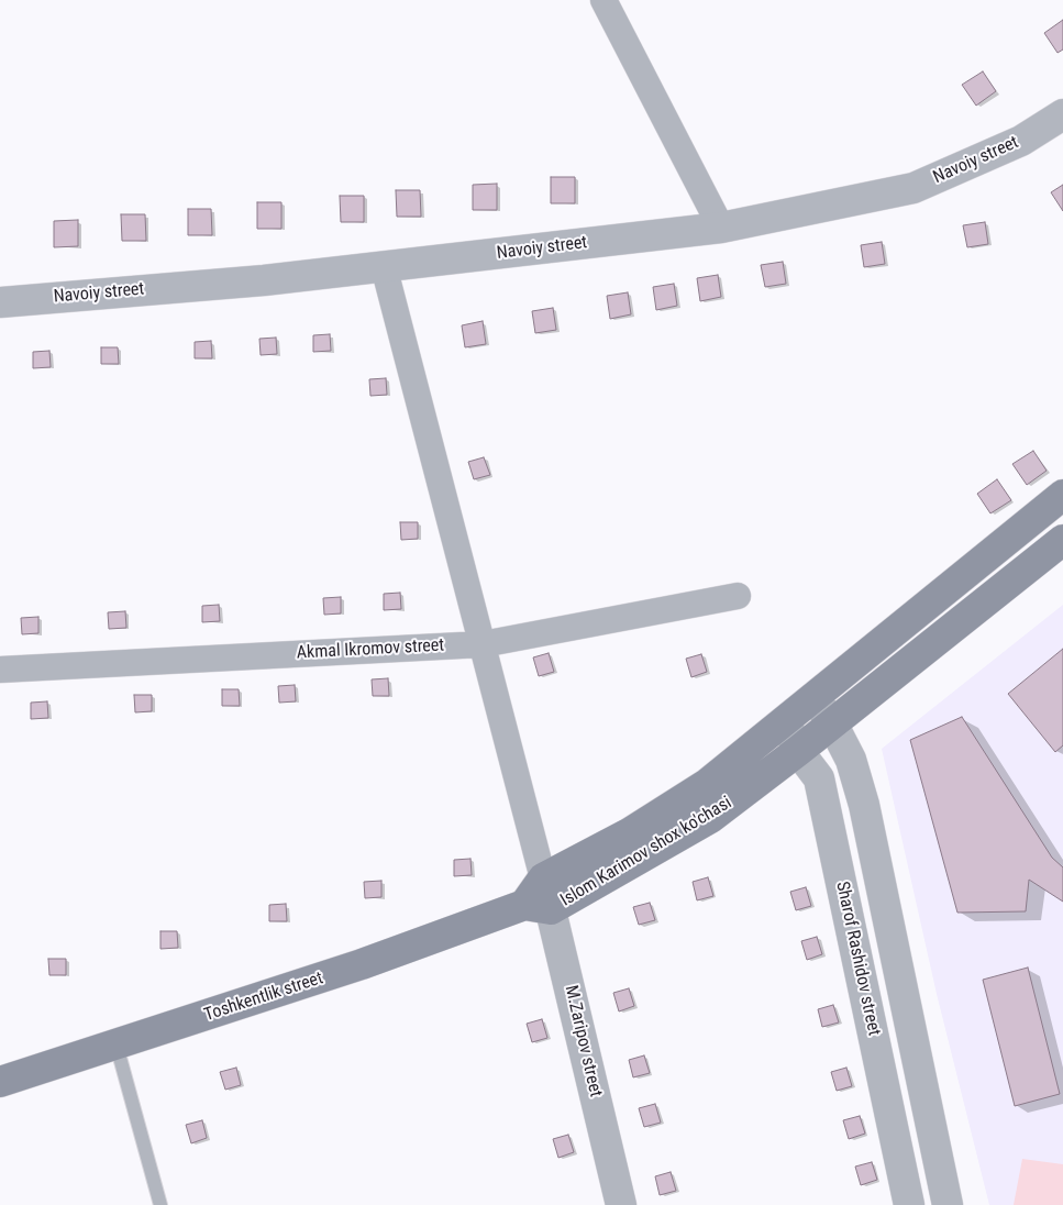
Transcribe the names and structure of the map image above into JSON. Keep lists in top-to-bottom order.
{
  "streets": {
    "main road": ["Islom Karimov shox ko'chasi", "Toshkentlik street"],
    "street": [
      "Navoiy street",
      "Akmal Ikromov street",
      "Sharof Rashidov street",
      "M.Zaripov street"
    ]
  },
  "crossings": [
    ["Islom Karimov shox ko'chasi", "Sharof Rashidov street"],
    ["Islom Karimov shox ko'chasi", "Toshkentlik street"],
    ["Islom Karimov shox ko'chasi", "M.Zaripov street"],
    ["Toshkentlik street", "M.Zaripov street"]
  ]
}
